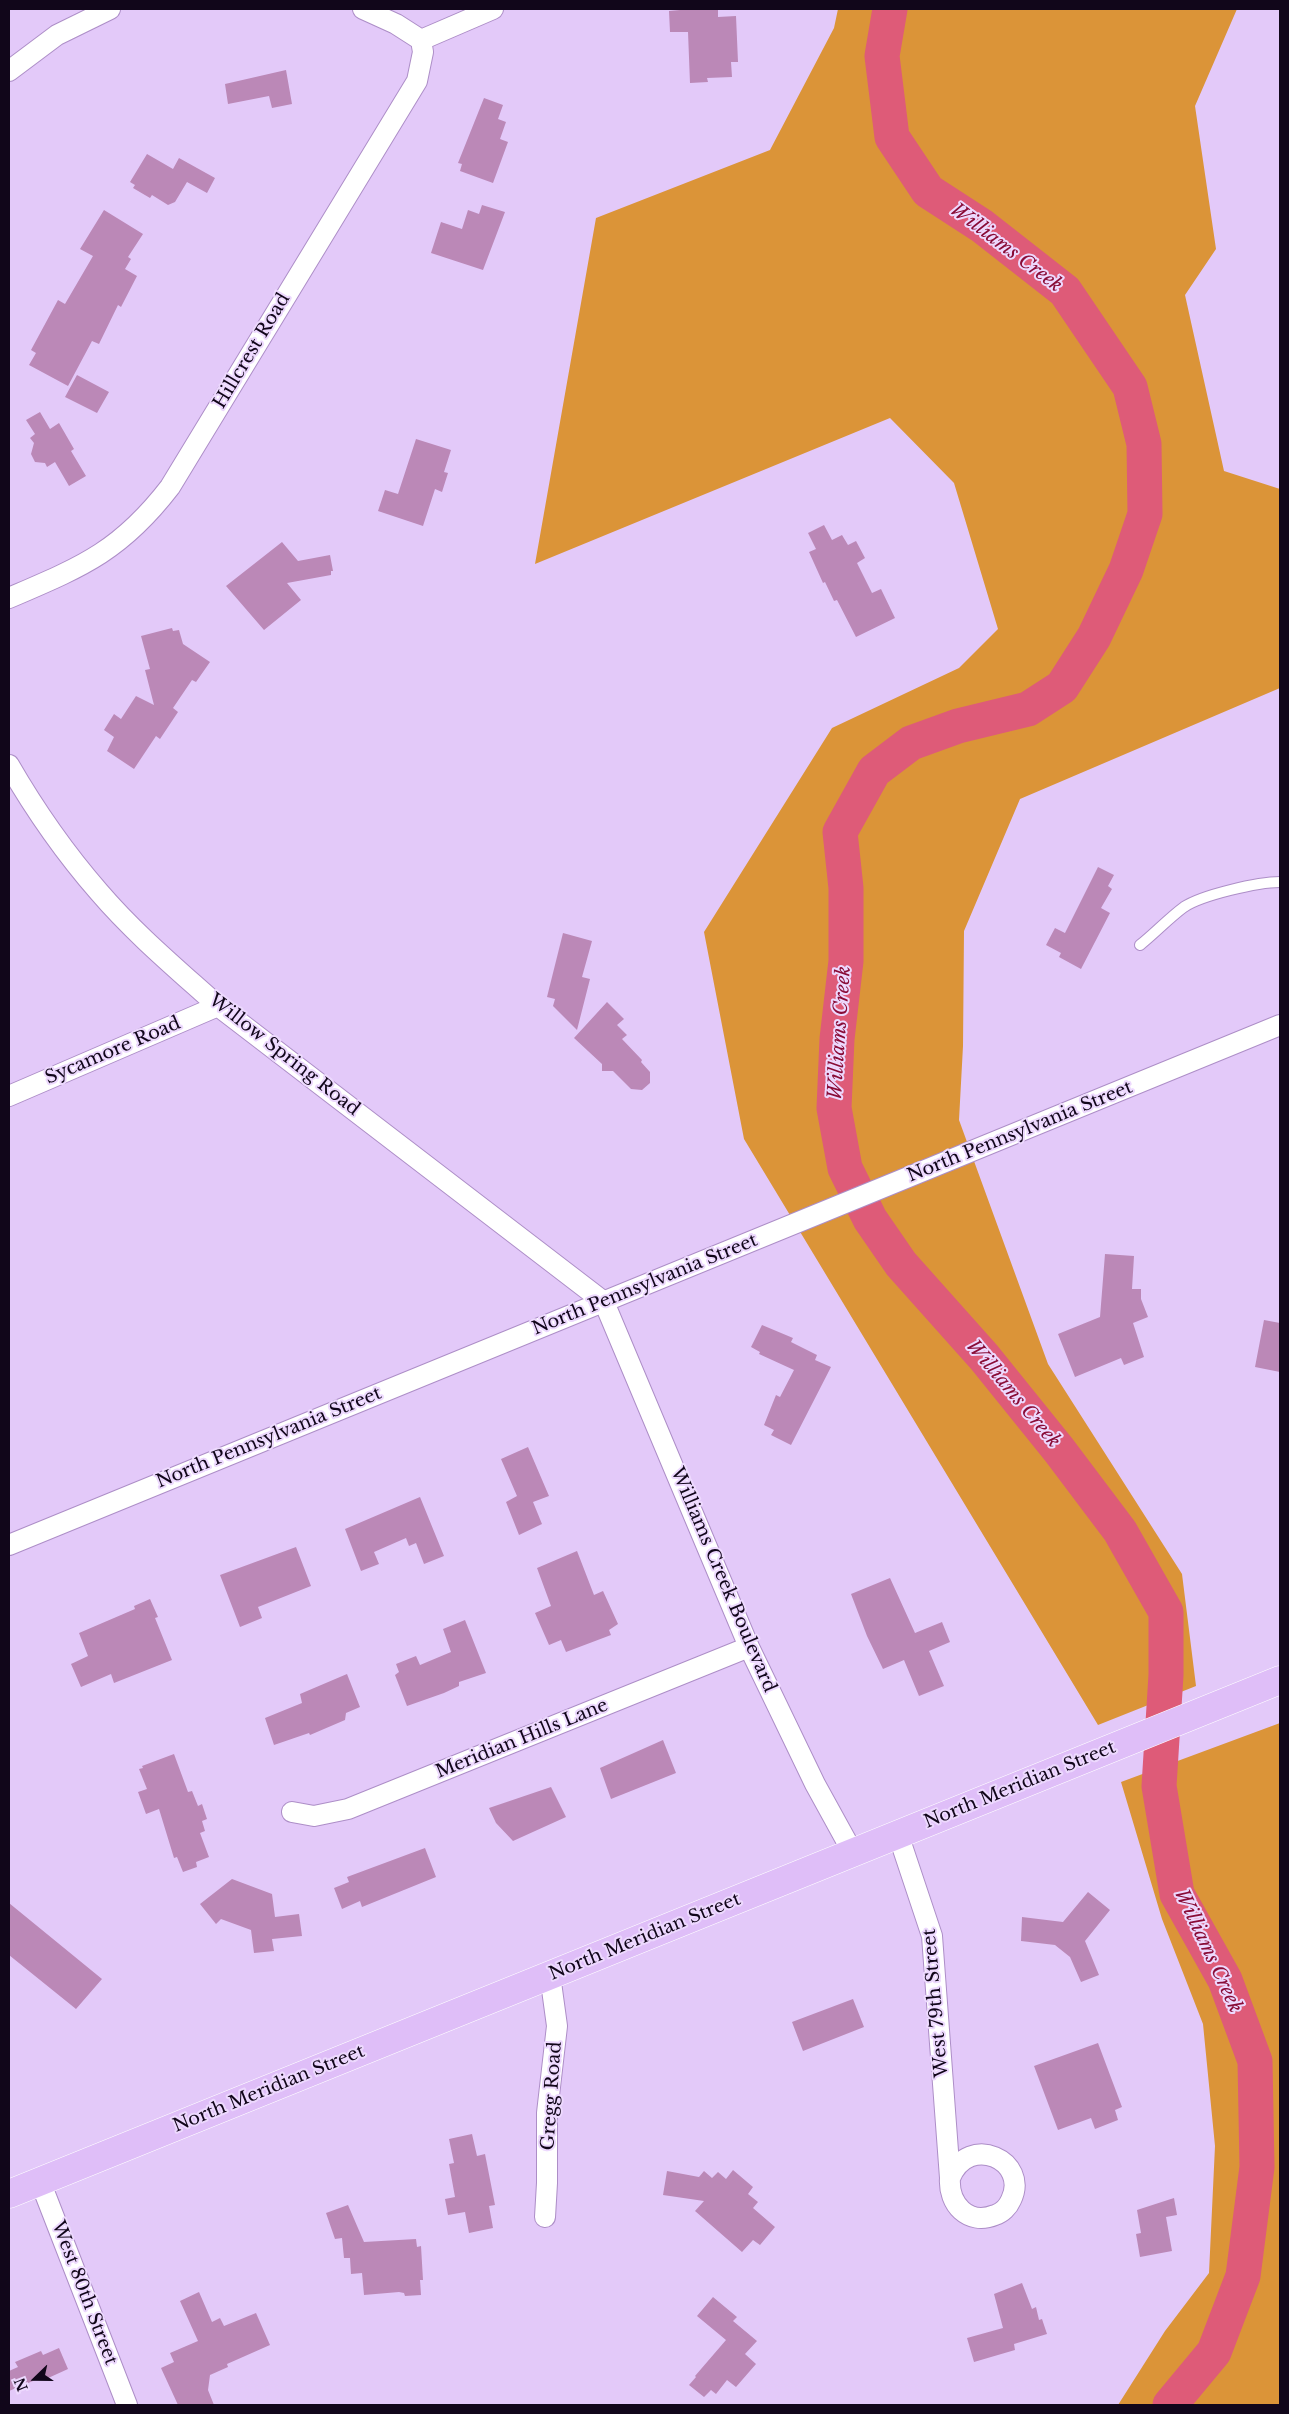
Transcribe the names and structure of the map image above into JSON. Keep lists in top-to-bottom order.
{
  "streets": {
    "main road": ["North Meridian Street"],
    "street": [
      "Hillcrest Road",
      "Sycamore Road",
      "Willow Spring Road",
      "North Pennsylvania Street",
      "Williams Creek Boulevard",
      "Meridian Hills Lane",
      "West 79th Street",
      "Gregg Road",
      "West 80th Street"
    ]
  },
  "crossings": [
    ["Sycamore Road", "Willow Spring Road"],
    ["Willow Spring Road", "North Pennsylvania Street"],
    ["Willow Spring Road", "Williams Creek Boulevard"],
    ["North Pennsylvania Street", "Williams Creek Boulevard"],
    ["Williams Creek Boulevard", "Meridian Hills Lane"],
    ["Williams Creek Boulevard", "North Meridian Street"],
    ["North Meridian Street", "West 79th Street"],
    ["North Meridian Street", "Gregg Road"],
    ["North Meridian Street", "West 80th Street"]
  ],
  "water": ["Williams Creek"],
  "north": "left"
}
